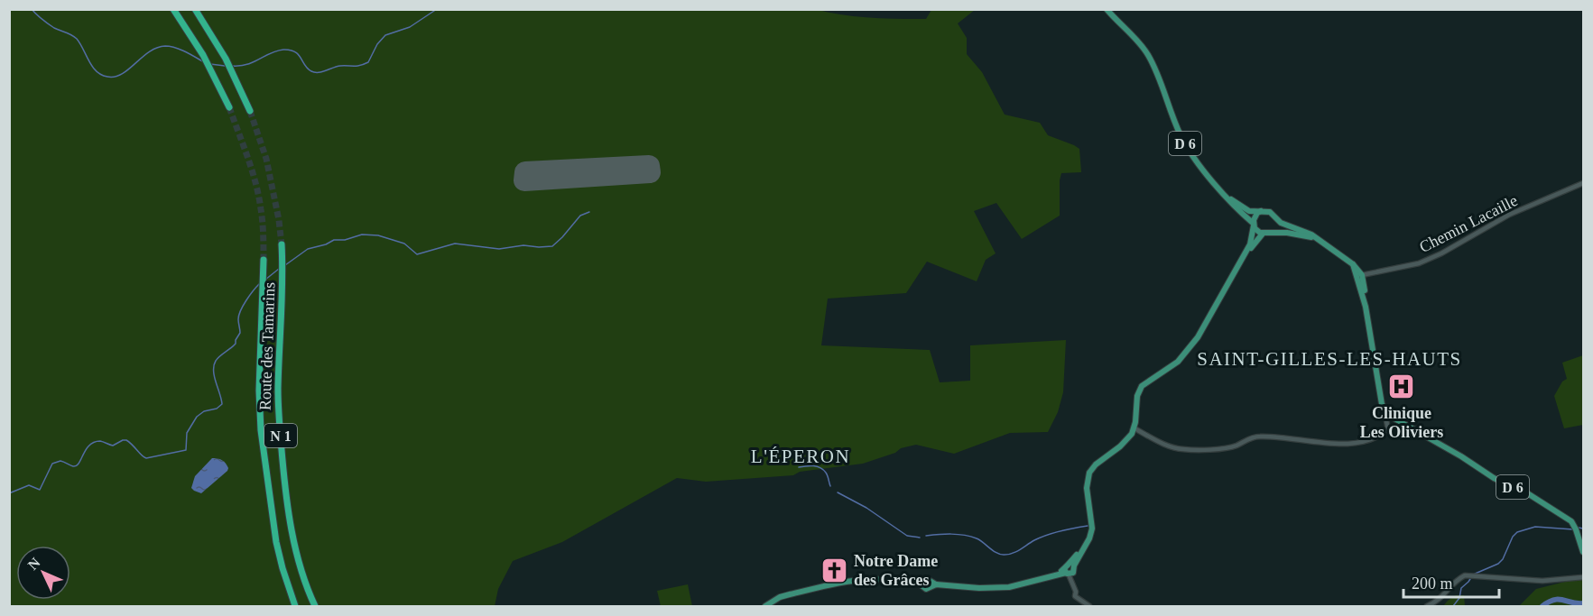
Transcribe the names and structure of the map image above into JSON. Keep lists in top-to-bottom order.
{
  "streets": {
    "highway": ["Route des Tamarins", "N 1"],
    "main road": ["D 6"],
    "street": ["Chemin Lacaille"]
  },
  "districts": ["SAINT-GILLES-LES-HAUTS", "L'ÉPERON"],
  "places": {
    "hospital": ["Clinique Les Oliviers"],
    "church": ["Notre Dame des Grâces"]
  },
  "scale_bar": "200 m",
  "north": "top left"
}
